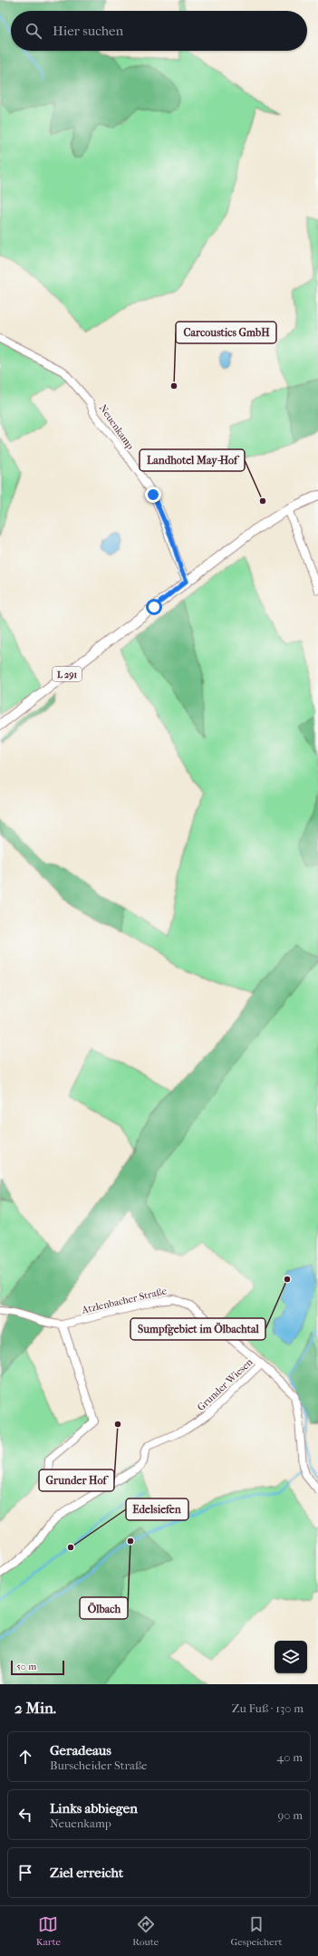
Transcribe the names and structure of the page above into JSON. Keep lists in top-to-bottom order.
{
  "streets": {
    "main road": ["L 291"],
    "street": ["Neuenkamp", "Atzlenbacher Straße", "Grunder Wiesen"]
  },
  "crossings": [
    ["Neuenkamp", "L 291"],
    ["Atzlenbacher Straße", "Grunder Wiesen"]
  ],
  "places": [
    "Carcoustics GmbH",
    "Landhotel May-Hof",
    "Sumpfgebiet im Ölbachtal",
    "Grunder Hof",
    "Ölbach",
    "Edelsiefen"
  ],
  "scale_bar": "50 m",
  "page": {
    "search": "Hier suchen",
    "scale": "50 m",
    "heading": ["2 Min.", "Zu Fuß · 130 m"],
    "list": [
      ["Geradeaus", "Burscheider Straße", "40 m"],
      ["Links abbiegen", "Neuenkamp", "90 m"],
      "Ziel erreicht"
    ],
    "nav": ["Karte", "Route", "Gespeichert"]
  }
}
